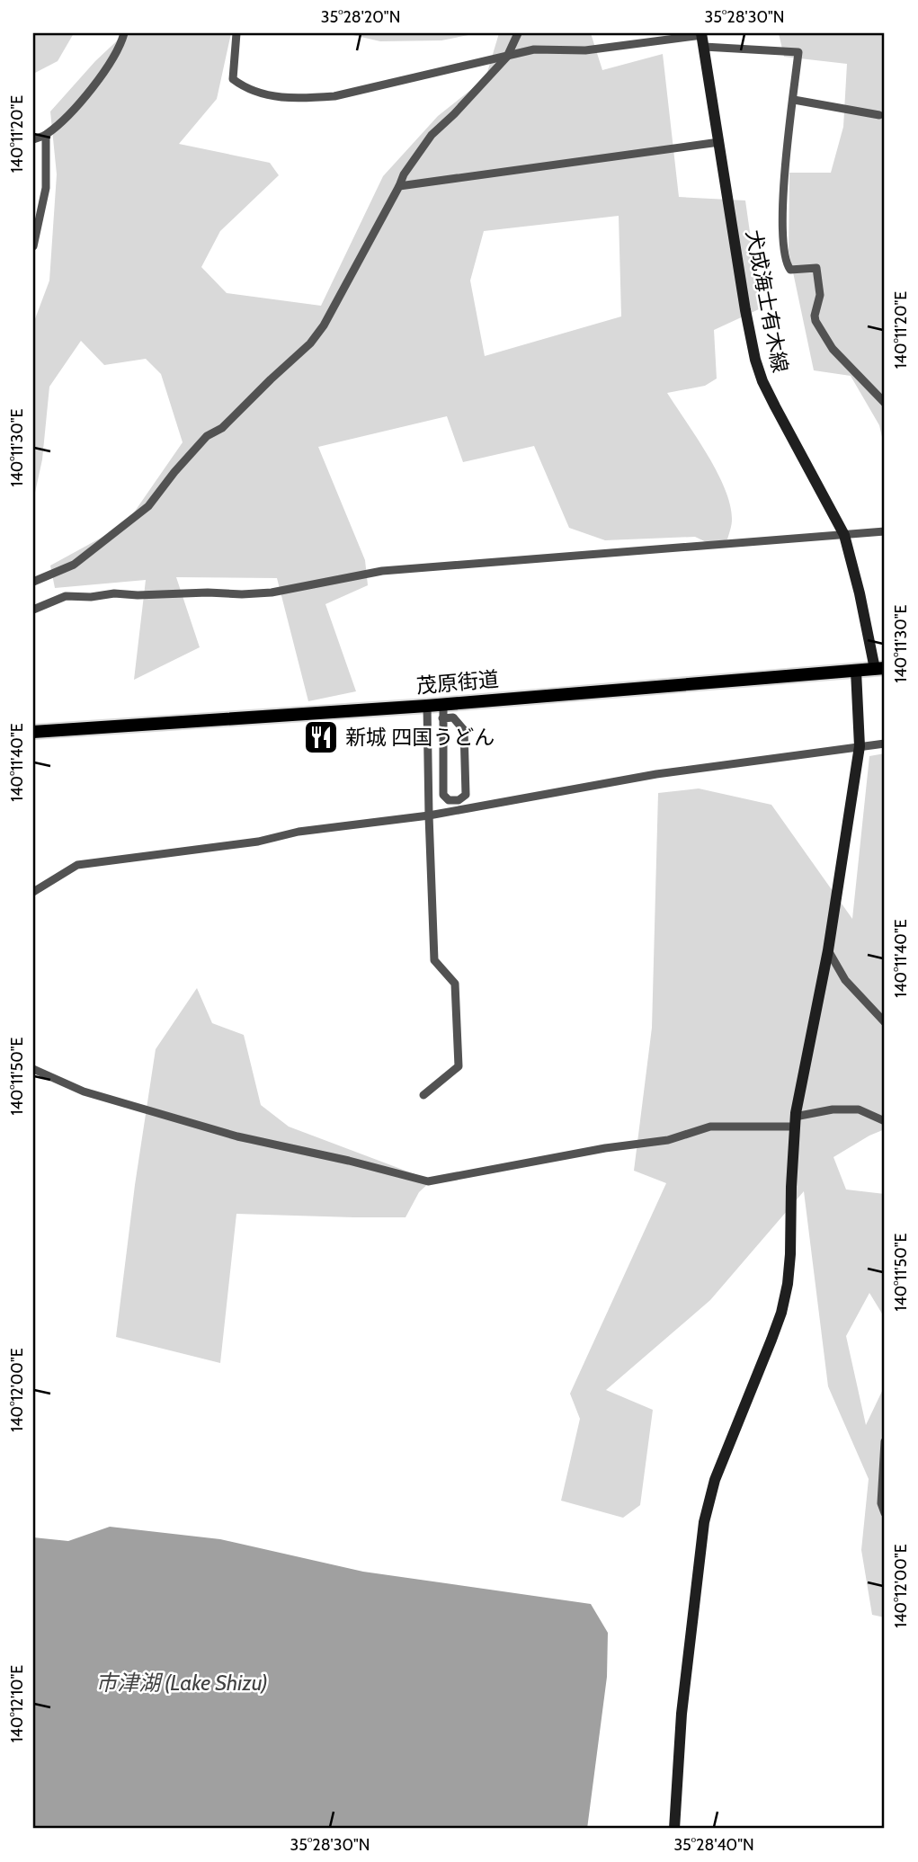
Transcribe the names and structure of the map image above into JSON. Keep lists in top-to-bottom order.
{
  "streets": {
    "main road": ["茂原街道"],
    "street": ["犬成海士有木線"]
  },
  "crossings": [
    ["犬成海士有木線", "茂原街道"]
  ],
  "water": ["市津湖 (Lake Shizu)"],
  "places": {
    "restaurant": ["新城 四国うどん"]
  },
  "coordinates": [
    "35°28'20\"N",
    "35°28'30\"N",
    "140°11'20\"E",
    "140°11'30\"E",
    "140°11'40\"E",
    "140°11'50\"E",
    "140°12'00\"E",
    "140°12'10\"E",
    "35°28'40\"N"
  ]
}
